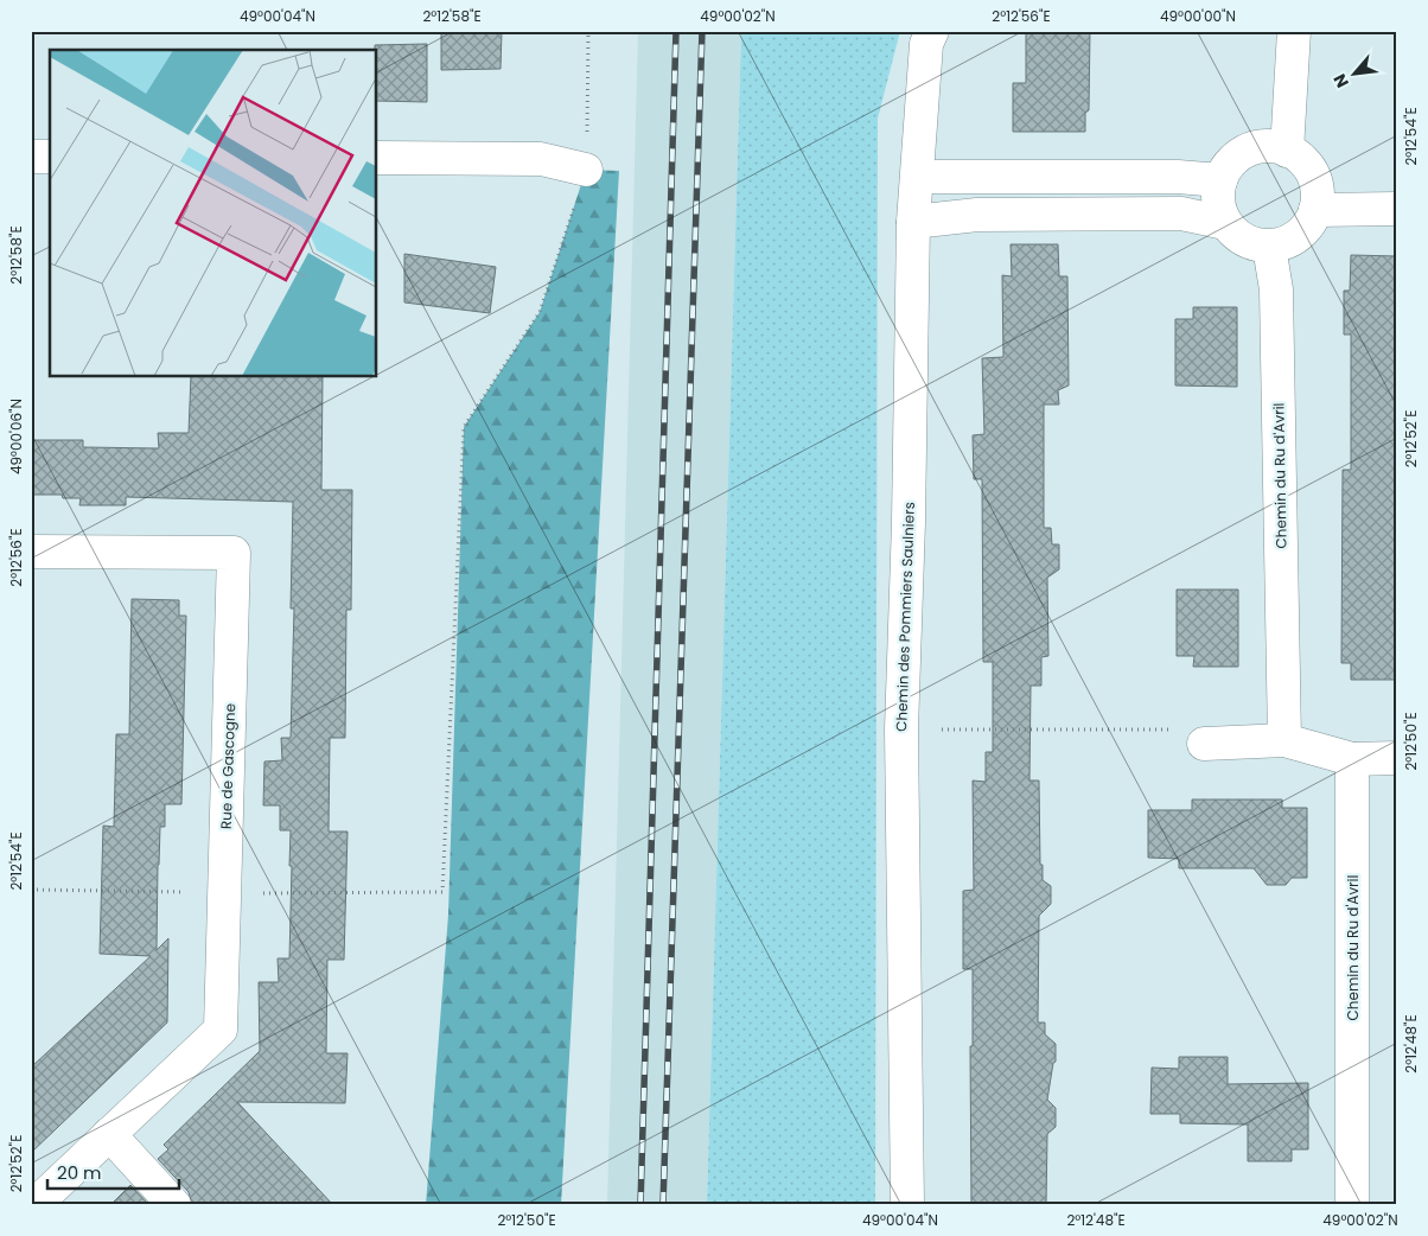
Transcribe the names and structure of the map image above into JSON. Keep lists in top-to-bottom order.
{
  "streets": {
    "street": ["Chemin du Ru d'Avril", "Chemin des Pommiers Saulniers", "Rue de Gascogne"]
  },
  "scale_bar": "20 m",
  "north": "bottom left",
  "coordinates": [
    "49°00'04\"N",
    "2°12'58\"E",
    "49°00'02\"N",
    "2°12'56\"E",
    "49°00'00\"N",
    "2°12'54\"E",
    "49°00'06\"N",
    "2°12'52\"E",
    "2°12'50\"E",
    "2°12'48\"E"
  ]
}
